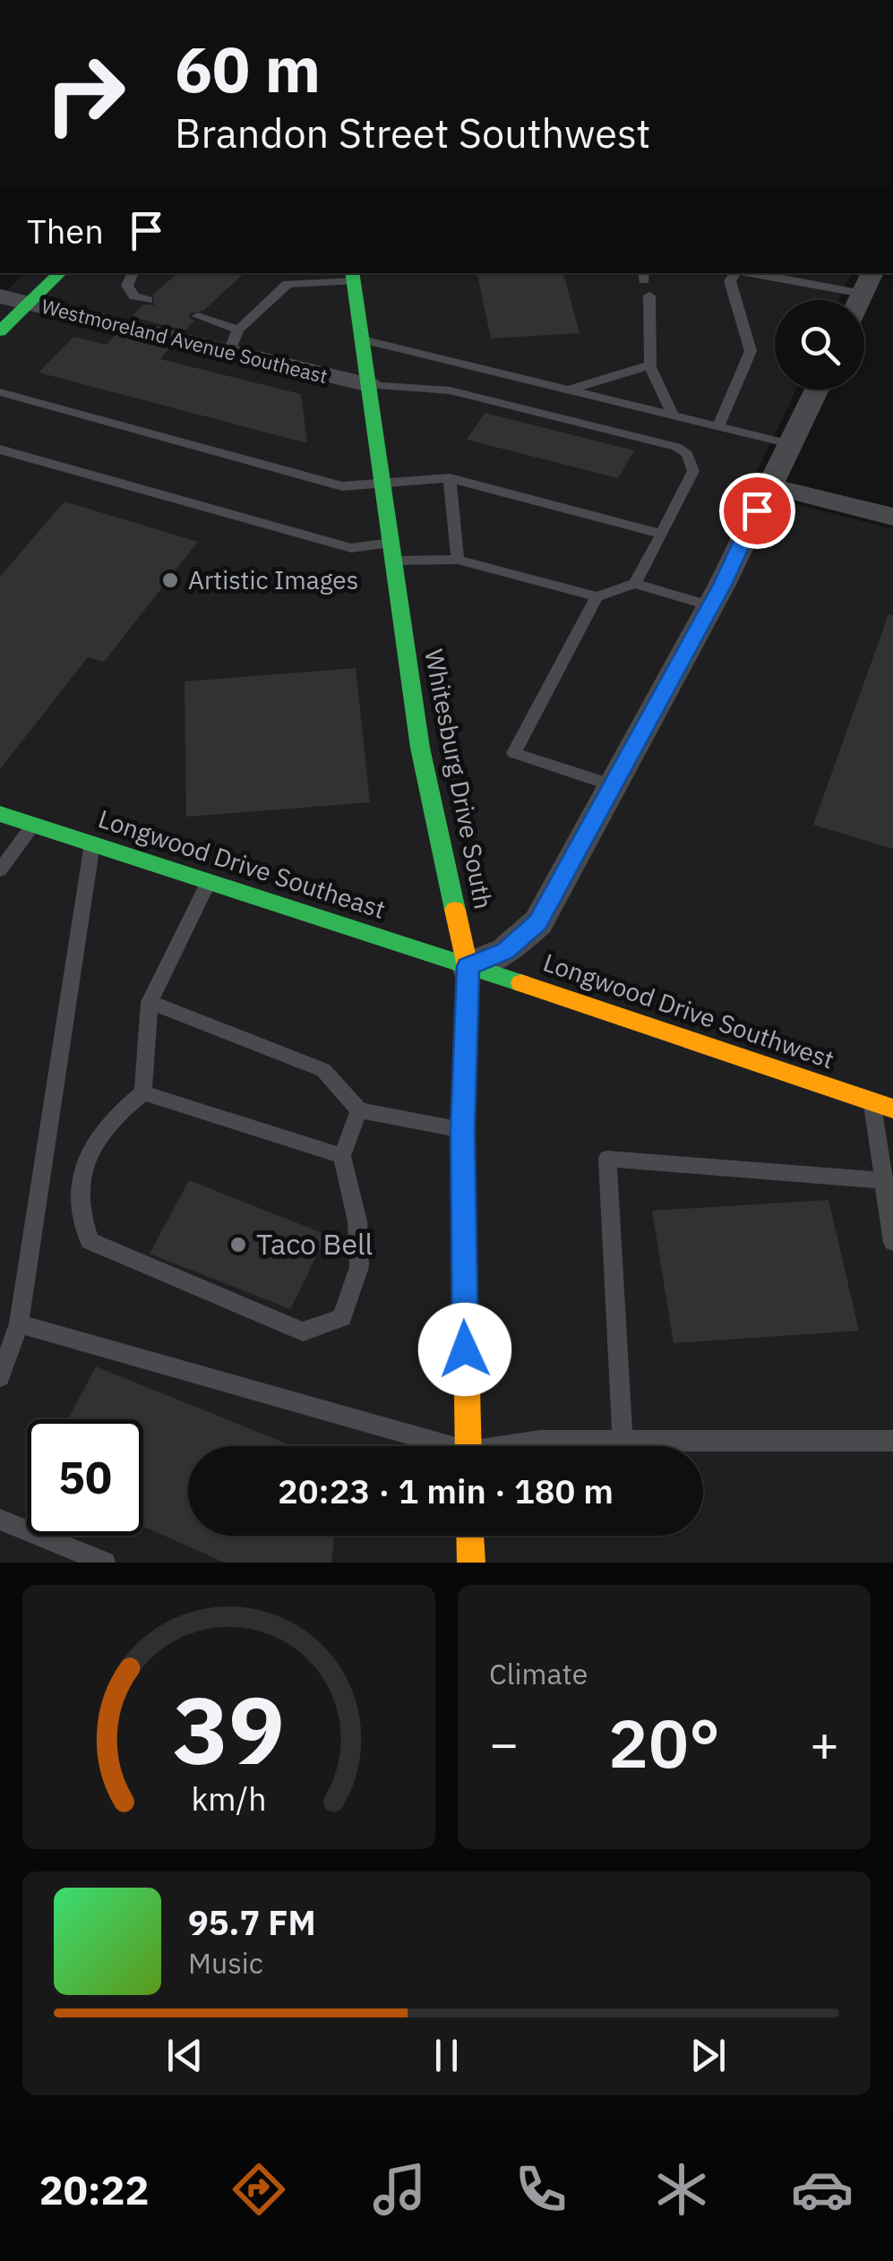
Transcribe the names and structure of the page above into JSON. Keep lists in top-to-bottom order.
{
  "streets": {
    "main road": ["Whitesburg Drive South", "Longwood Drive Southeast", "Longwood Drive Southwest"],
    "street": ["Westmoreland Avenue Southeast"]
  },
  "crossings": [
    ["Westmoreland Avenue Southeast", "Whitesburg Drive South"],
    ["Whitesburg Drive South", "Longwood Drive Southeast"],
    ["Whitesburg Drive South", "Longwood Drive Southwest"],
    ["Longwood Drive Southeast", "Longwood Drive Southwest"]
  ],
  "places": ["Artistic Images", "Taco Bell"],
  "page": {
    "turn": ["60 m", "Brandon Street Southwest"],
    "then": "Then",
    "limit": "50",
    "trip": "20:23 · 1 min · 180 m",
    "tile": "Climate",
    "heat": ["−", "20°", "+"],
    "song": ["95.7 FM", "Music"],
    "tabs": "20:22",
    "gauge": ["39", "km/h"]
  }
}
